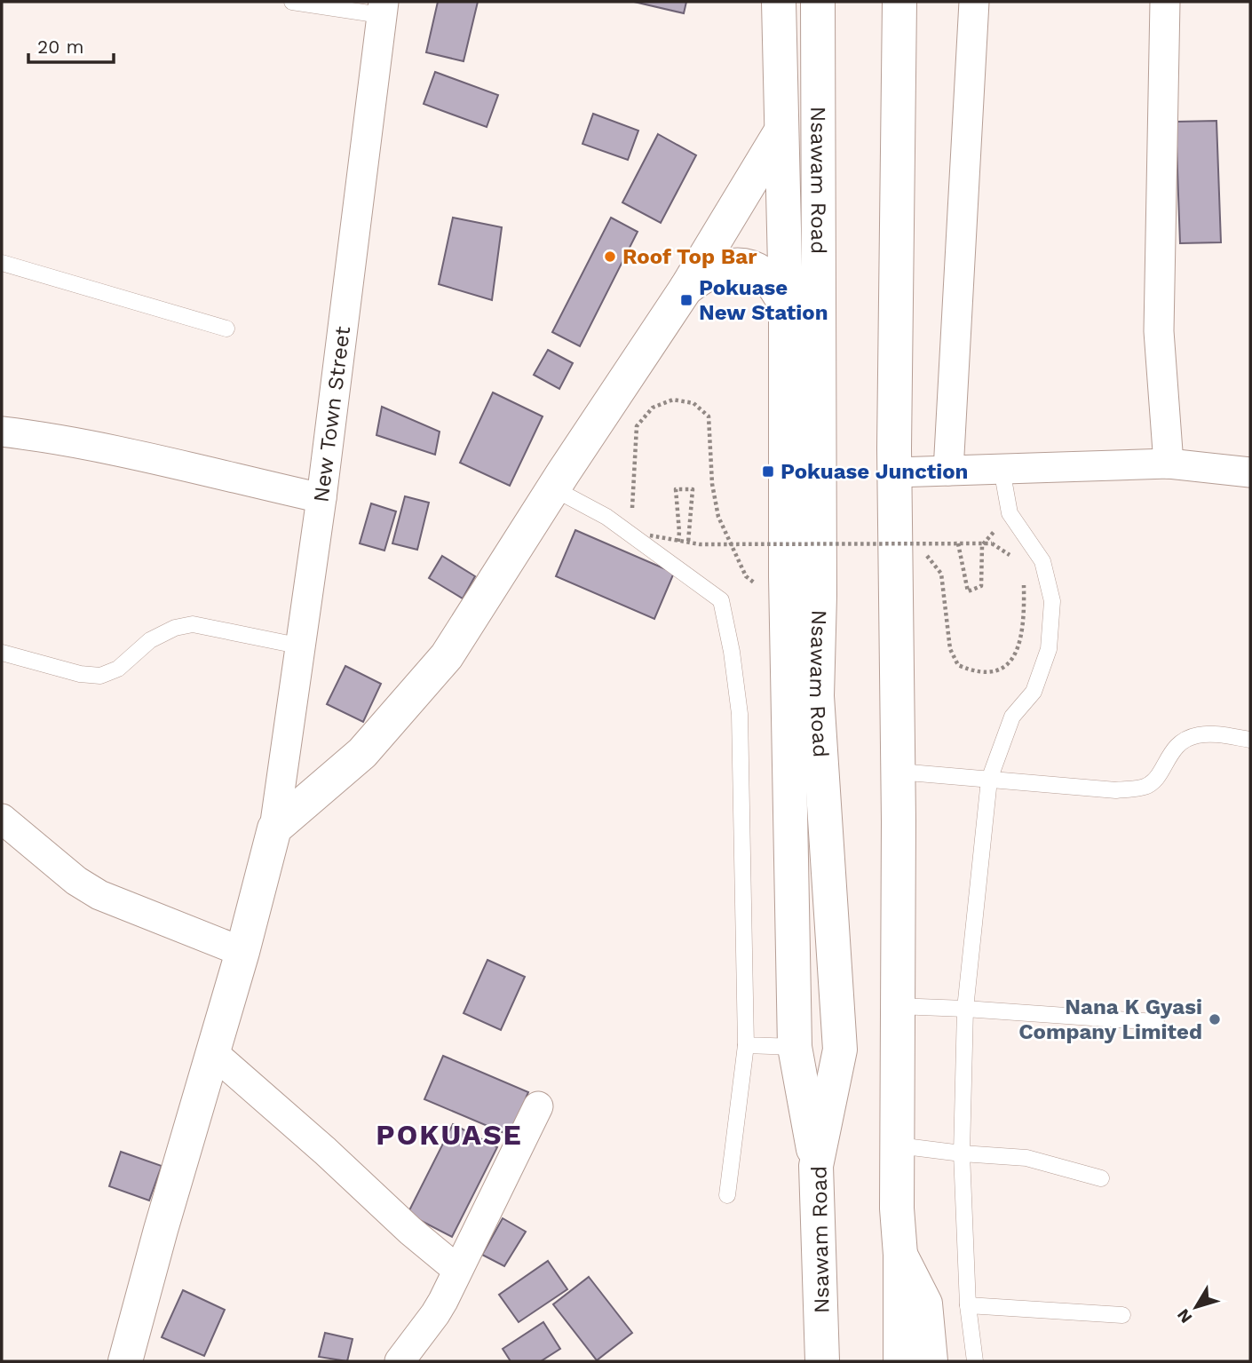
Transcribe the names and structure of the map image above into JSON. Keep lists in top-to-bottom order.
{
  "streets": {
    "main road": ["Nsawam Road"],
    "street": ["New Town Street"]
  },
  "districts": ["POKUASE"],
  "places": {
    "other": ["Roof Top Bar", "Nana K Gyasi Company Limited"],
    "transit": ["Pokuase New Station", "Pokuase Junction"]
  },
  "scale_bar": "20 m",
  "north": "bottom left"
}
